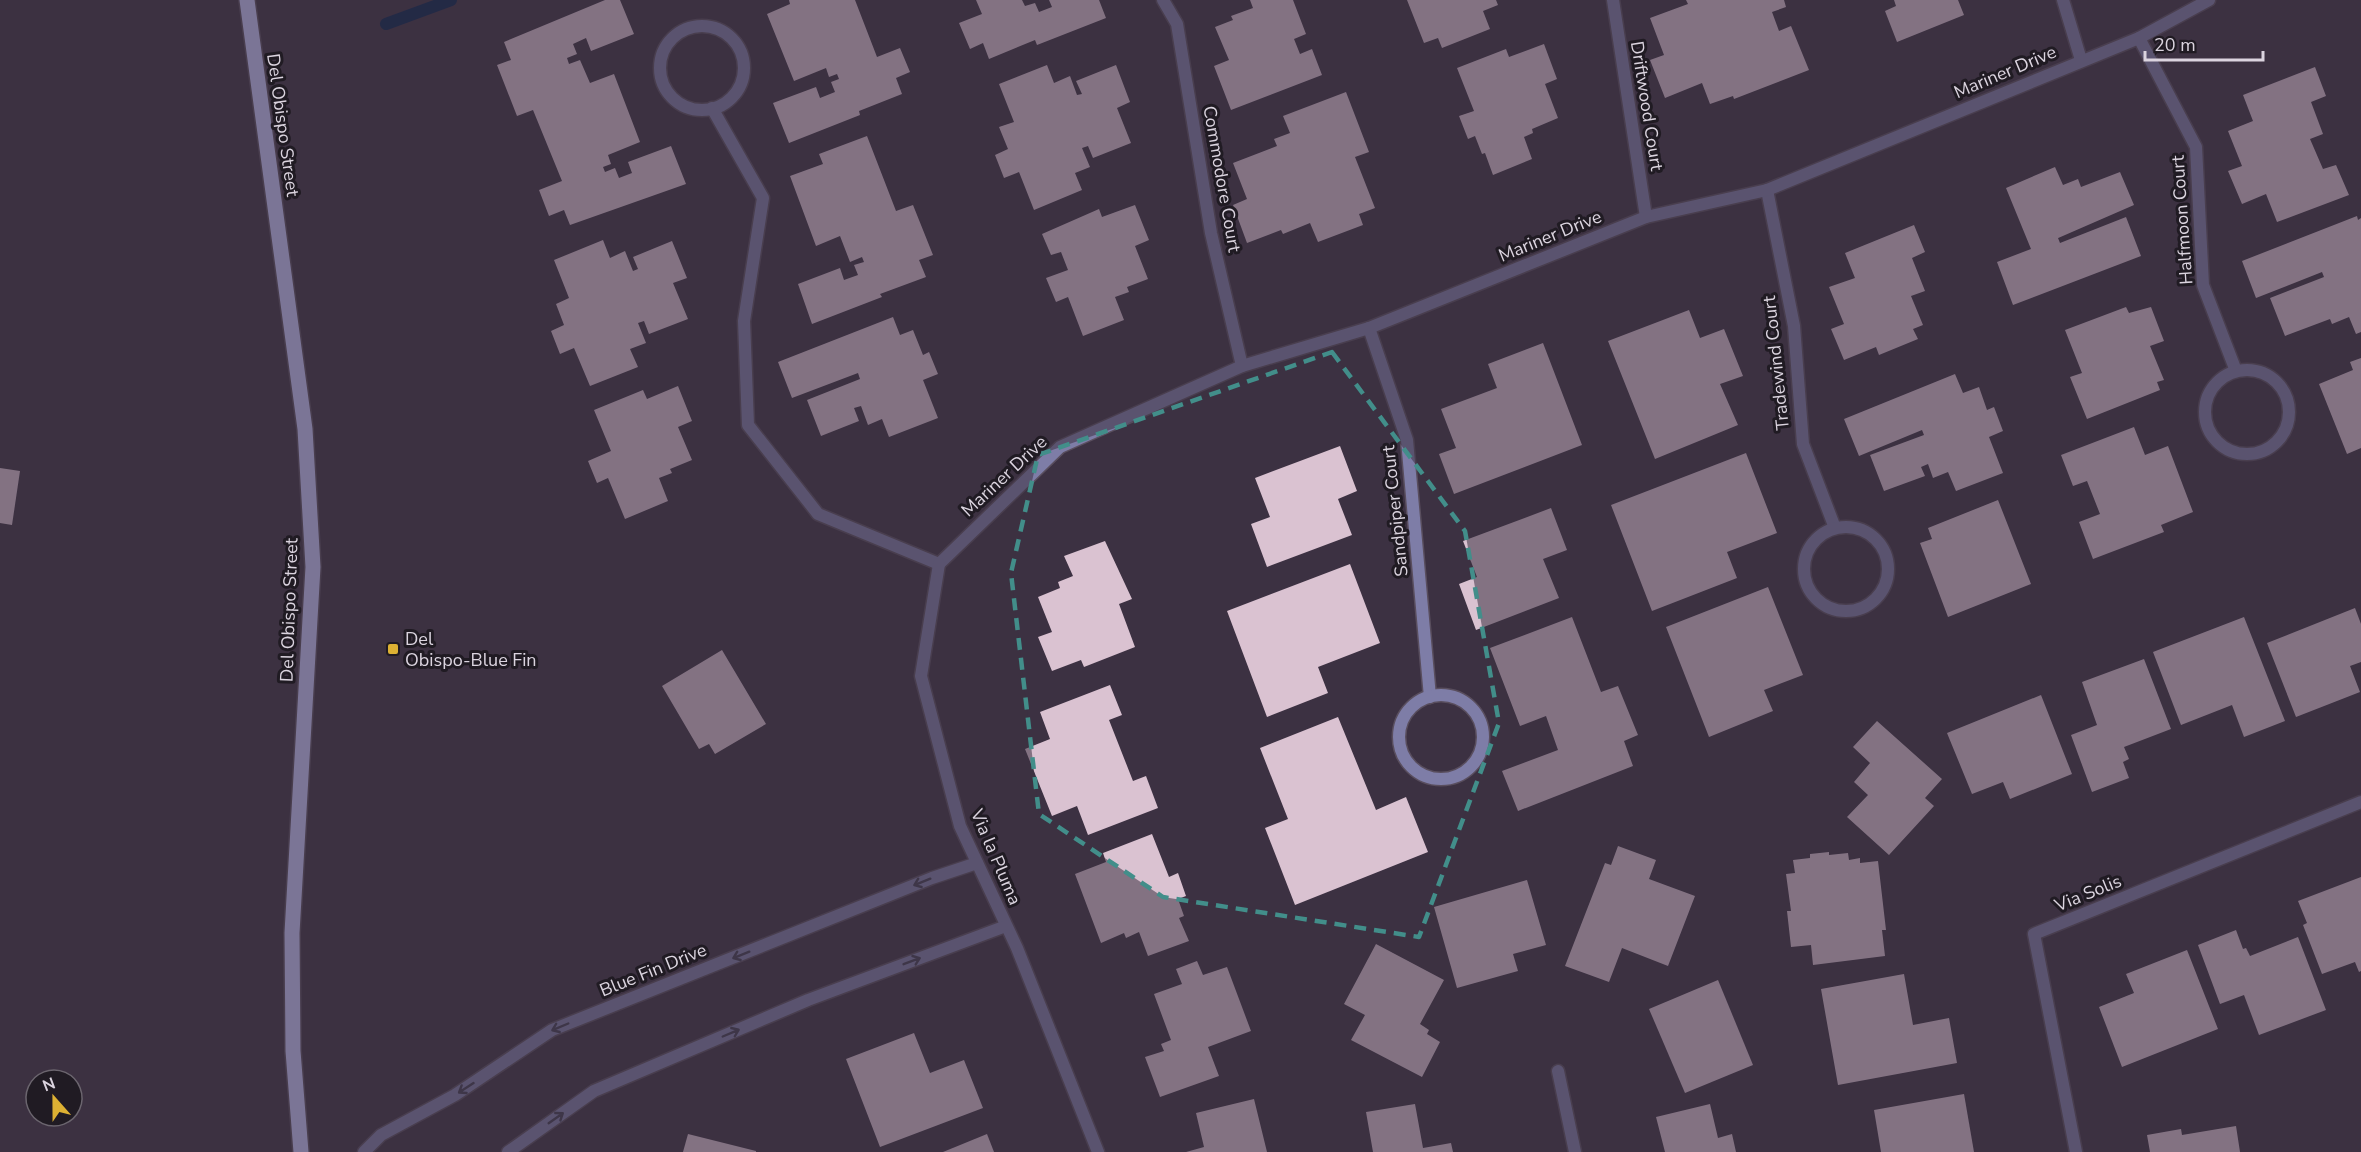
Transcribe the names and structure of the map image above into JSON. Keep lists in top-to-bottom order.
{
  "streets": {
    "main road": ["Del Obispo Street"],
    "street": [
      "Mariner Drive",
      "Driftwood Court",
      "Commodore Court",
      "Halfmoon Court",
      "Tradewind Court",
      "Sandpiper Court",
      "Via la Pluma",
      "Via Solis",
      "Blue Fin Drive"
    ]
  },
  "crossings": [
    ["Mariner Drive", "Driftwood Court"],
    ["Mariner Drive", "Commodore Court"],
    ["Mariner Drive", "Halfmoon Court"],
    ["Mariner Drive", "Tradewind Court"],
    ["Mariner Drive", "Sandpiper Court"],
    ["Mariner Drive", "Via la Pluma"],
    ["Via la Pluma", "Blue Fin Drive"]
  ],
  "places": {
    "transit": ["Del Obispo-Blue Fin"]
  },
  "scale_bar": "20 m",
  "north": "top"
}
